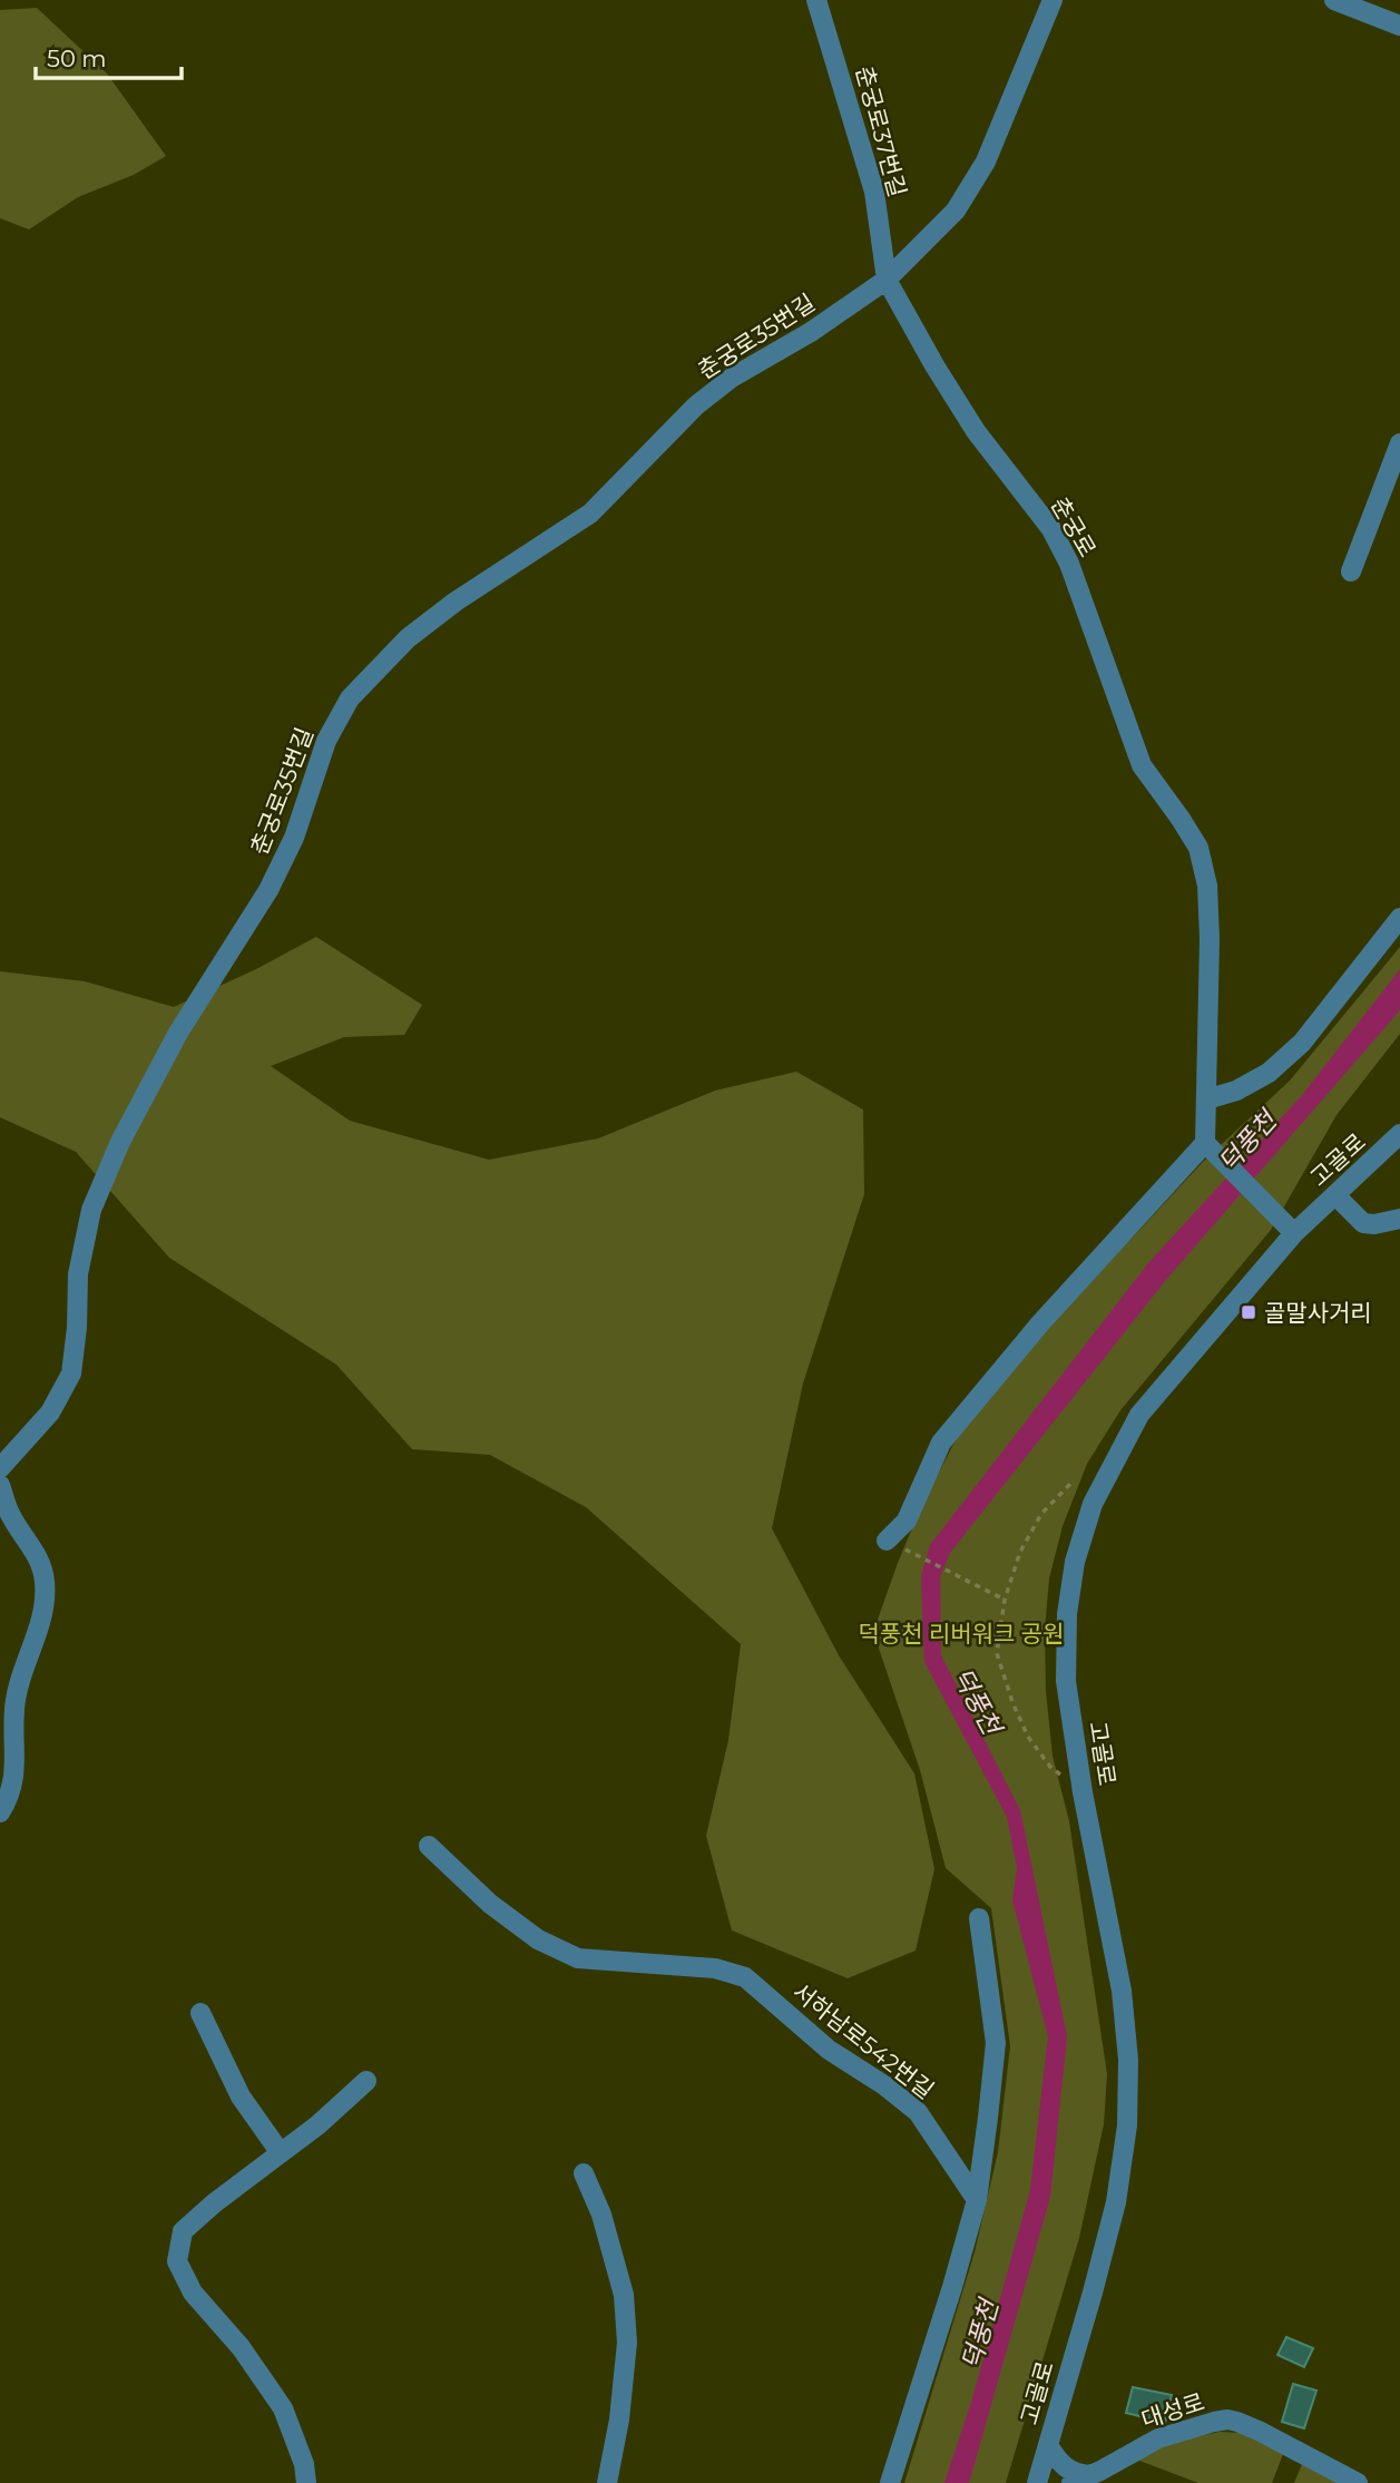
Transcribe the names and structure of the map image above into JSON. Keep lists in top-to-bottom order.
{
  "streets": {
    "street": [
      "춘궁로37번길",
      "춘궁로35번길",
      "춘궁로",
      "고골로",
      "서하남로542번길",
      "대성로"
    ]
  },
  "crossings": [
    ["춘궁로37번길", "춘궁로35번길"],
    ["춘궁로37번길", "춘궁로"],
    ["춘궁로35번길", "춘궁로"],
    ["고골로", "대성로"]
  ],
  "water": ["덕풍천"],
  "parks": ["덕풍천 리버워크 공원"],
  "places": {
    "transit": ["골말사거리"]
  },
  "scale_bar": "50 m"
}
